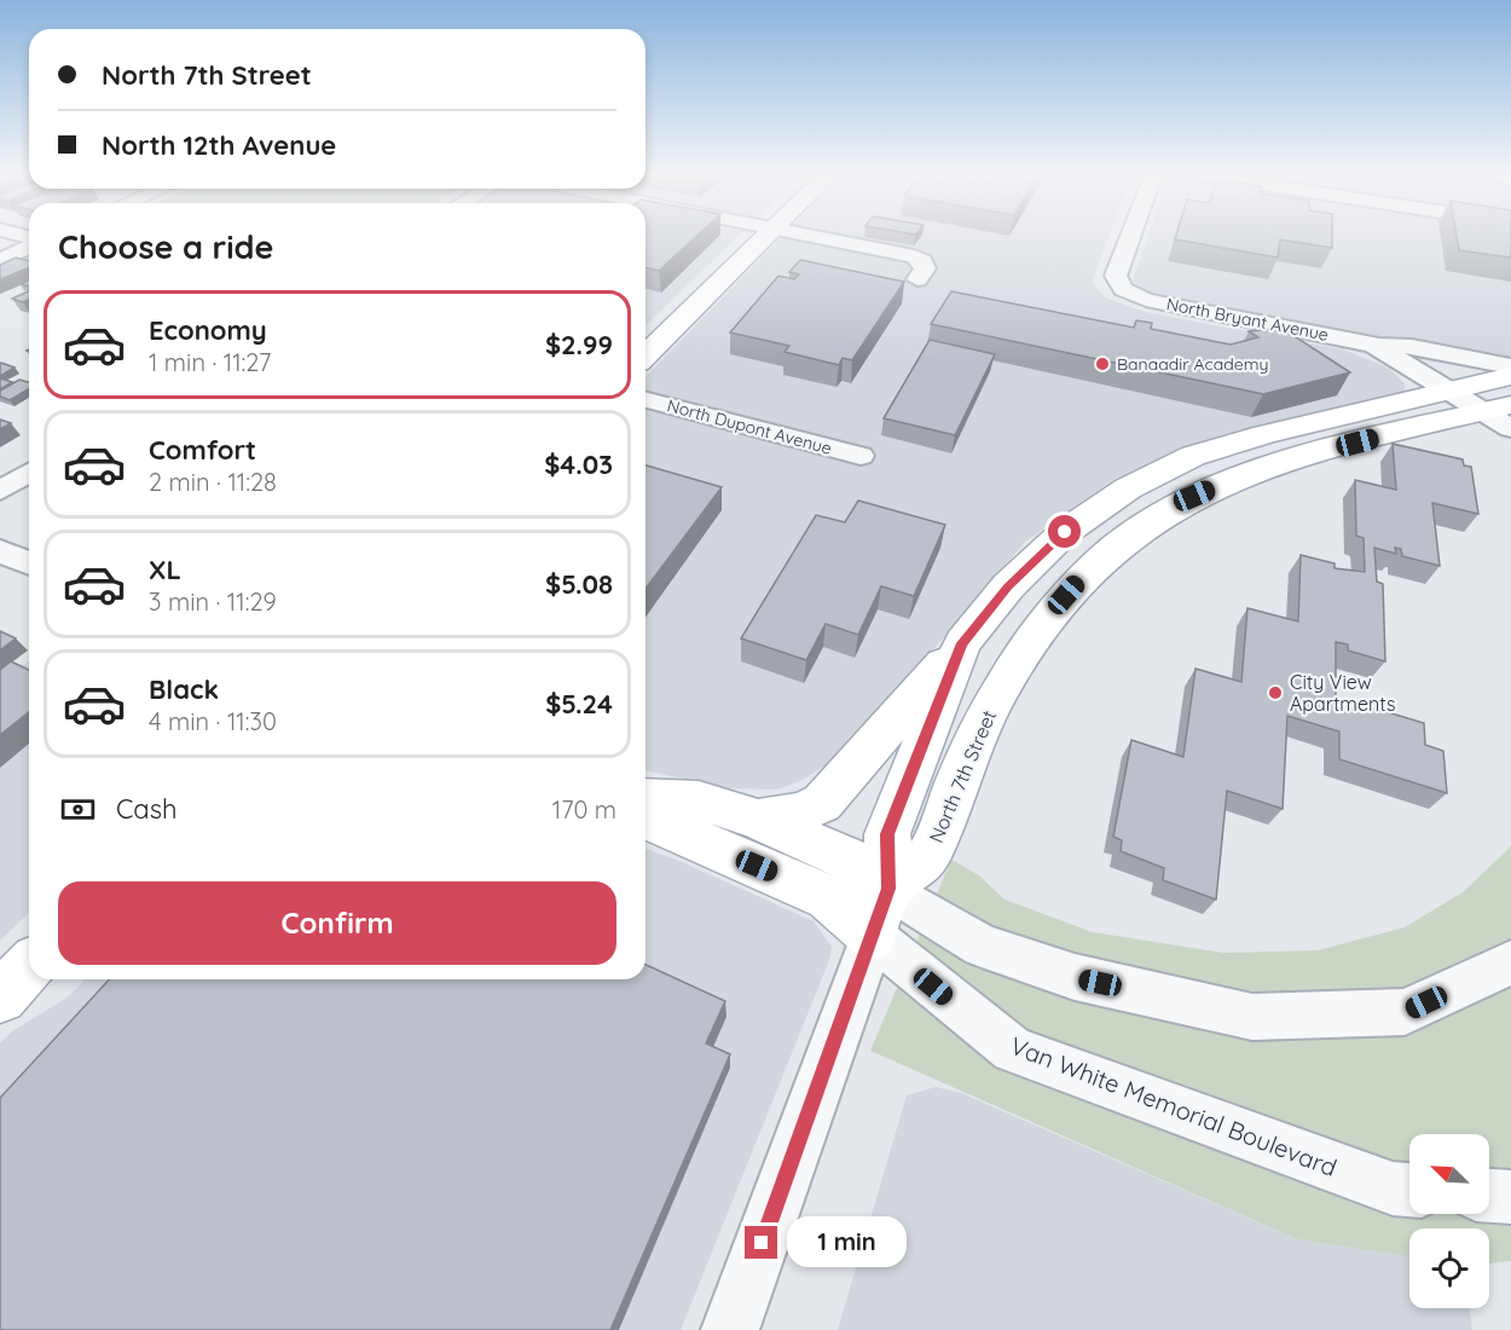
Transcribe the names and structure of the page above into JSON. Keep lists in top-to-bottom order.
{
  "streets": {
    "main road": ["North 7th Street"],
    "street": ["North Bryant Avenue", "North Dupont Avenue", "Van White Memorial Boulevard"]
  },
  "crossings": [
    ["North Bryant Avenue", "North 7th Street"]
  ],
  "places": ["Banaadir Academy", "City View Apartments"],
  "north": "top left",
  "page": {
    "banner": ["North 7th Street", "North 12th Avenue"],
    "heading": "Choose a ride",
    "list": [
      {
        "name": "Economy",
        "note": "1 min · 11:27",
        "value": "$2.99"
      },
      {
        "name": "Comfort",
        "note": "2 min · 11:28",
        "value": "$4.03"
      },
      {
        "name": "XL",
        "note": "3 min · 11:29",
        "value": "$5.08"
      },
      {
        "name": "Black",
        "note": "4 min · 11:30",
        "value": "$5.24"
      }
    ],
    "pay": ["Cash", "170 m"],
    "buttons": "Confirm",
    "bubble": "1 min"
  }
}
